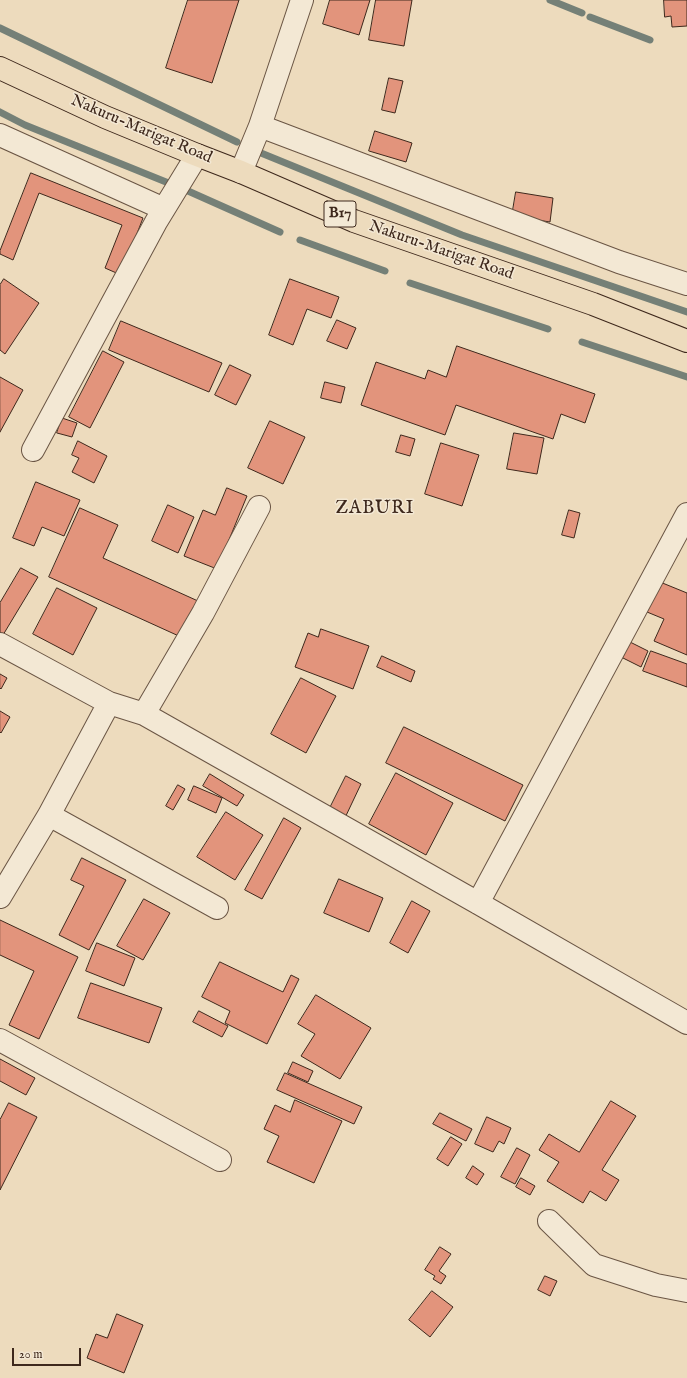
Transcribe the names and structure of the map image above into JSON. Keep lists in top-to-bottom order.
{
  "streets": {
    "main road": ["Nakuru-Marigat Road", "B17"]
  },
  "districts": ["ZABURI"],
  "scale_bar": "20 m"
}
